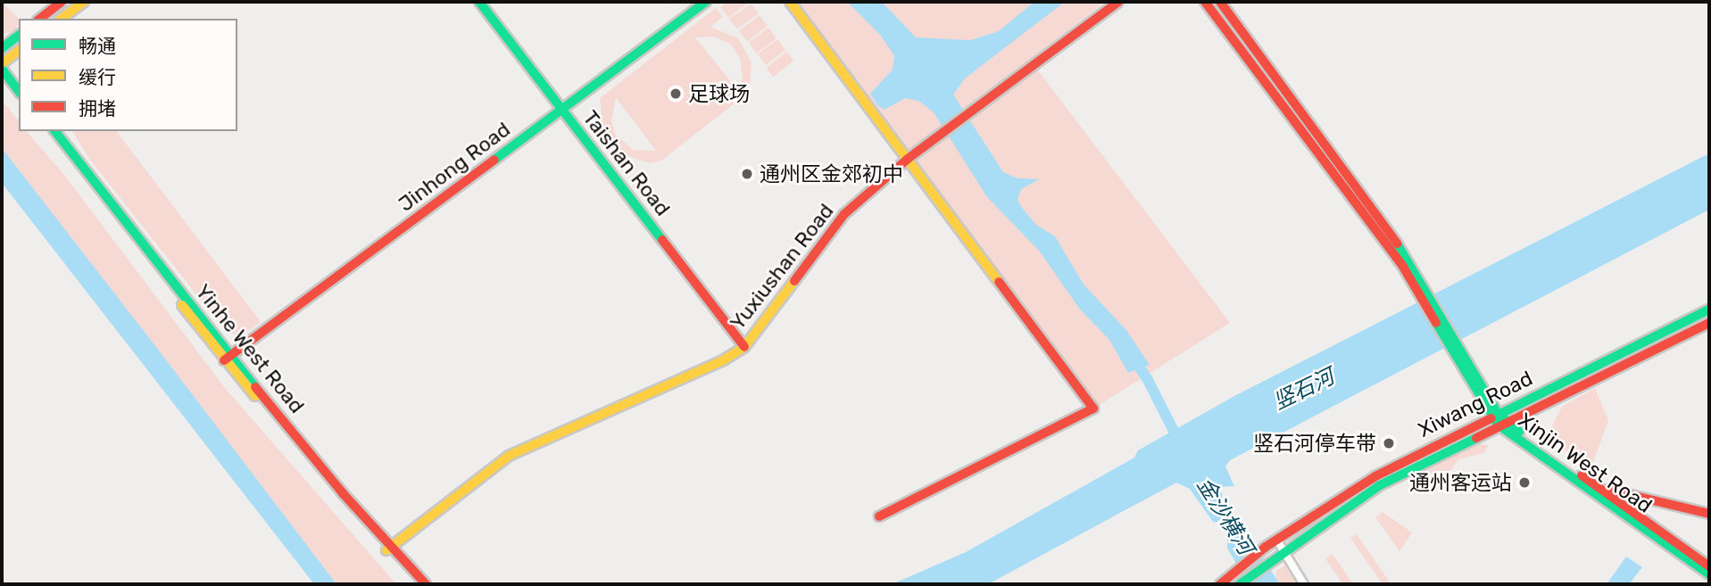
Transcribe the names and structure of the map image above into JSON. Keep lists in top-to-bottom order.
{
  "streets": {
    "main road": [
      "Taishan Road",
      "Jinhong Road",
      "Yuxiushan Road",
      "Yinhe West Road",
      "Xiwang Road",
      "Xinjin West Road"
    ]
  },
  "crossings": [
    ["Taishan Road", "Jinhong Road"],
    ["Taishan Road", "Yuxiushan Road"],
    ["Jinhong Road", "Yinhe West Road"],
    ["Yuxiushan Road", "Yinhe West Road"],
    ["Xiwang Road", "Xinjin West Road"]
  ],
  "water": ["竖石河", "金沙横河"],
  "places": [
    "足球场",
    "通州区金郊初中",
    "竖石河停车带",
    "通州客运站"
  ],
  "legend": ["畅通", "缓行", "拥堵"]
}
